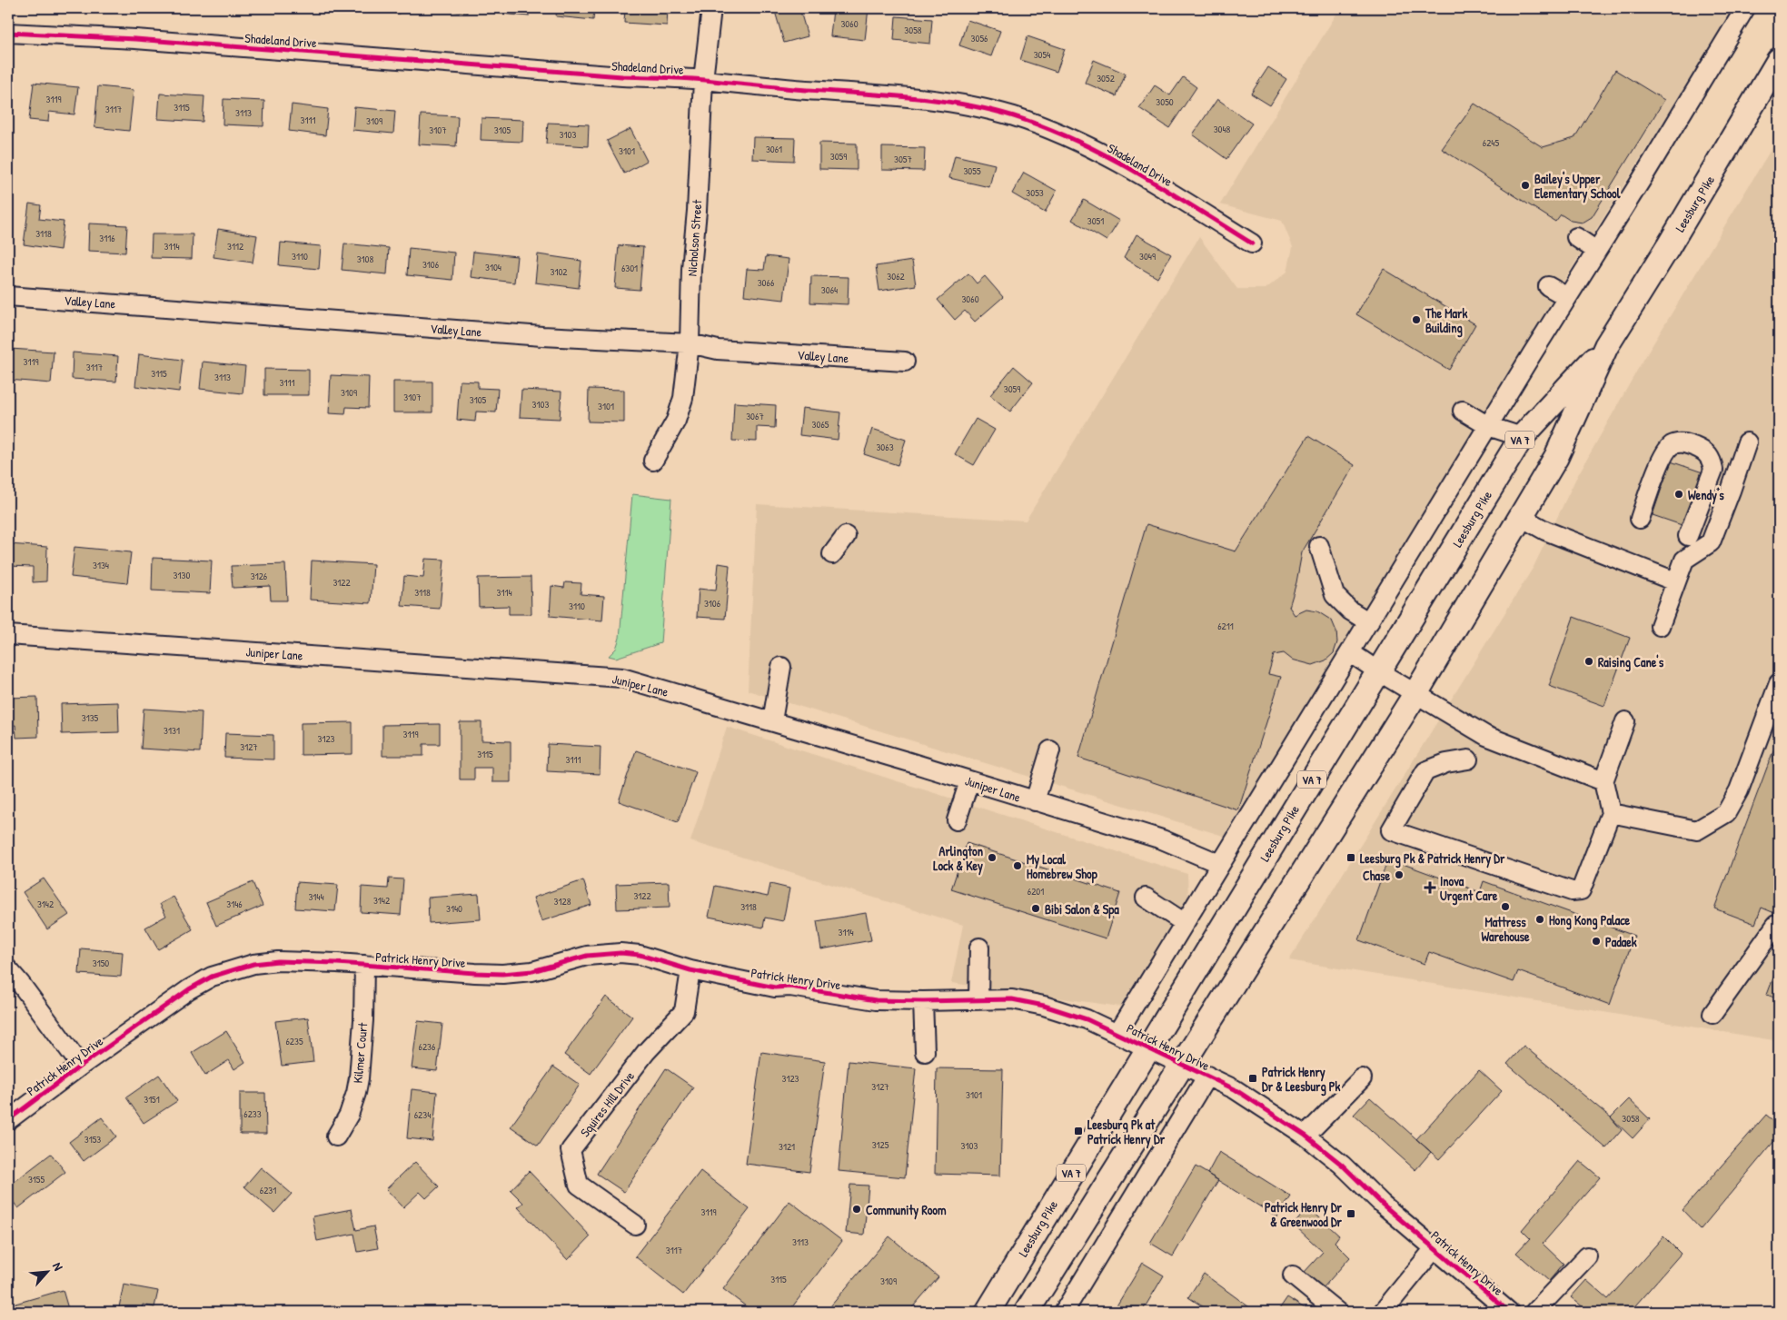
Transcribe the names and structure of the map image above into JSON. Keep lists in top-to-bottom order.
{
  "streets": {
    "main road": ["Leesburg Pike", "VA 7"],
    "street": [
      "Shadeland Drive",
      "Nicholson Street",
      "Valley Lane",
      "Juniper Lane",
      "Patrick Henry Drive",
      "Kilmer Court",
      "Squires Hill Drive"
    ]
  },
  "crossings": [
    ["Shadeland Drive", "Nicholson Street"],
    ["Leesburg Pike", "Patrick Henry Drive"],
    ["Nicholson Street", "Valley Lane"],
    ["Patrick Henry Drive", "Kilmer Court"],
    ["Patrick Henry Drive", "Squires Hill Drive"]
  ],
  "places": {
    "other": [
      "Bailey's Upper Elementary School",
      "The Mark Building",
      "Wendy's",
      "Raising Cane's",
      "Arlington Lock & Key",
      "My Local Homebrew Shop",
      "Chase",
      "Mattress Warehouse",
      "Bibi Salon & Spa",
      "Hong Kong Palace",
      "Padaek",
      "Community Room"
    ],
    "transit": [
      "Leesburg Pk & Patrick Henry Dr",
      "Patrick Henry Dr & Leesburg Pk",
      "Leesburg Pk at Patrick Henry Dr",
      "Patrick Henry Dr & Greenwood Dr"
    ],
    "health": ["Inova Urgent Care"]
  },
  "house_numbers": [
    "3060",
    "3058",
    "3056",
    "3054",
    "3052",
    "3119",
    "3050",
    "3115",
    "3117",
    "3113",
    "3111",
    "3109",
    "3048",
    "3107",
    "3105",
    "3103",
    "6245",
    "3061",
    "3101",
    "3059",
    "3057",
    "3055",
    "3053",
    "3051",
    "3118",
    "3116",
    "3114",
    "3112",
    "3110",
    "3049",
    "3108",
    "3106",
    "3104",
    "6301",
    "3102",
    "3062",
    "3066",
    "3064",
    "3060",
    "3119",
    "3117",
    "3115",
    "3113",
    "3111",
    "3059",
    "3109",
    "3107",
    "3105",
    "3103",
    "3101",
    "3067",
    "3065",
    "3063",
    "3134",
    "3130",
    "3126",
    "3122",
    "3118",
    "3114",
    "3106",
    "3110",
    "6211",
    "3135",
    "3131",
    "3119",
    "3123",
    "3127",
    "3115",
    "3111",
    "6201",
    "3122",
    "3144",
    "3142",
    "3128",
    "3142",
    "3146",
    "3118",
    "3140",
    "3114",
    "3150",
    "6235",
    "6236",
    "3123",
    "3127",
    "3101",
    "3151",
    "6233",
    "6234",
    "3058",
    "3153",
    "3125",
    "3103",
    "3121",
    "3155",
    "6231",
    "3119",
    "3113",
    "3117",
    "3115",
    "3109"
  ],
  "north": "top right"
}
